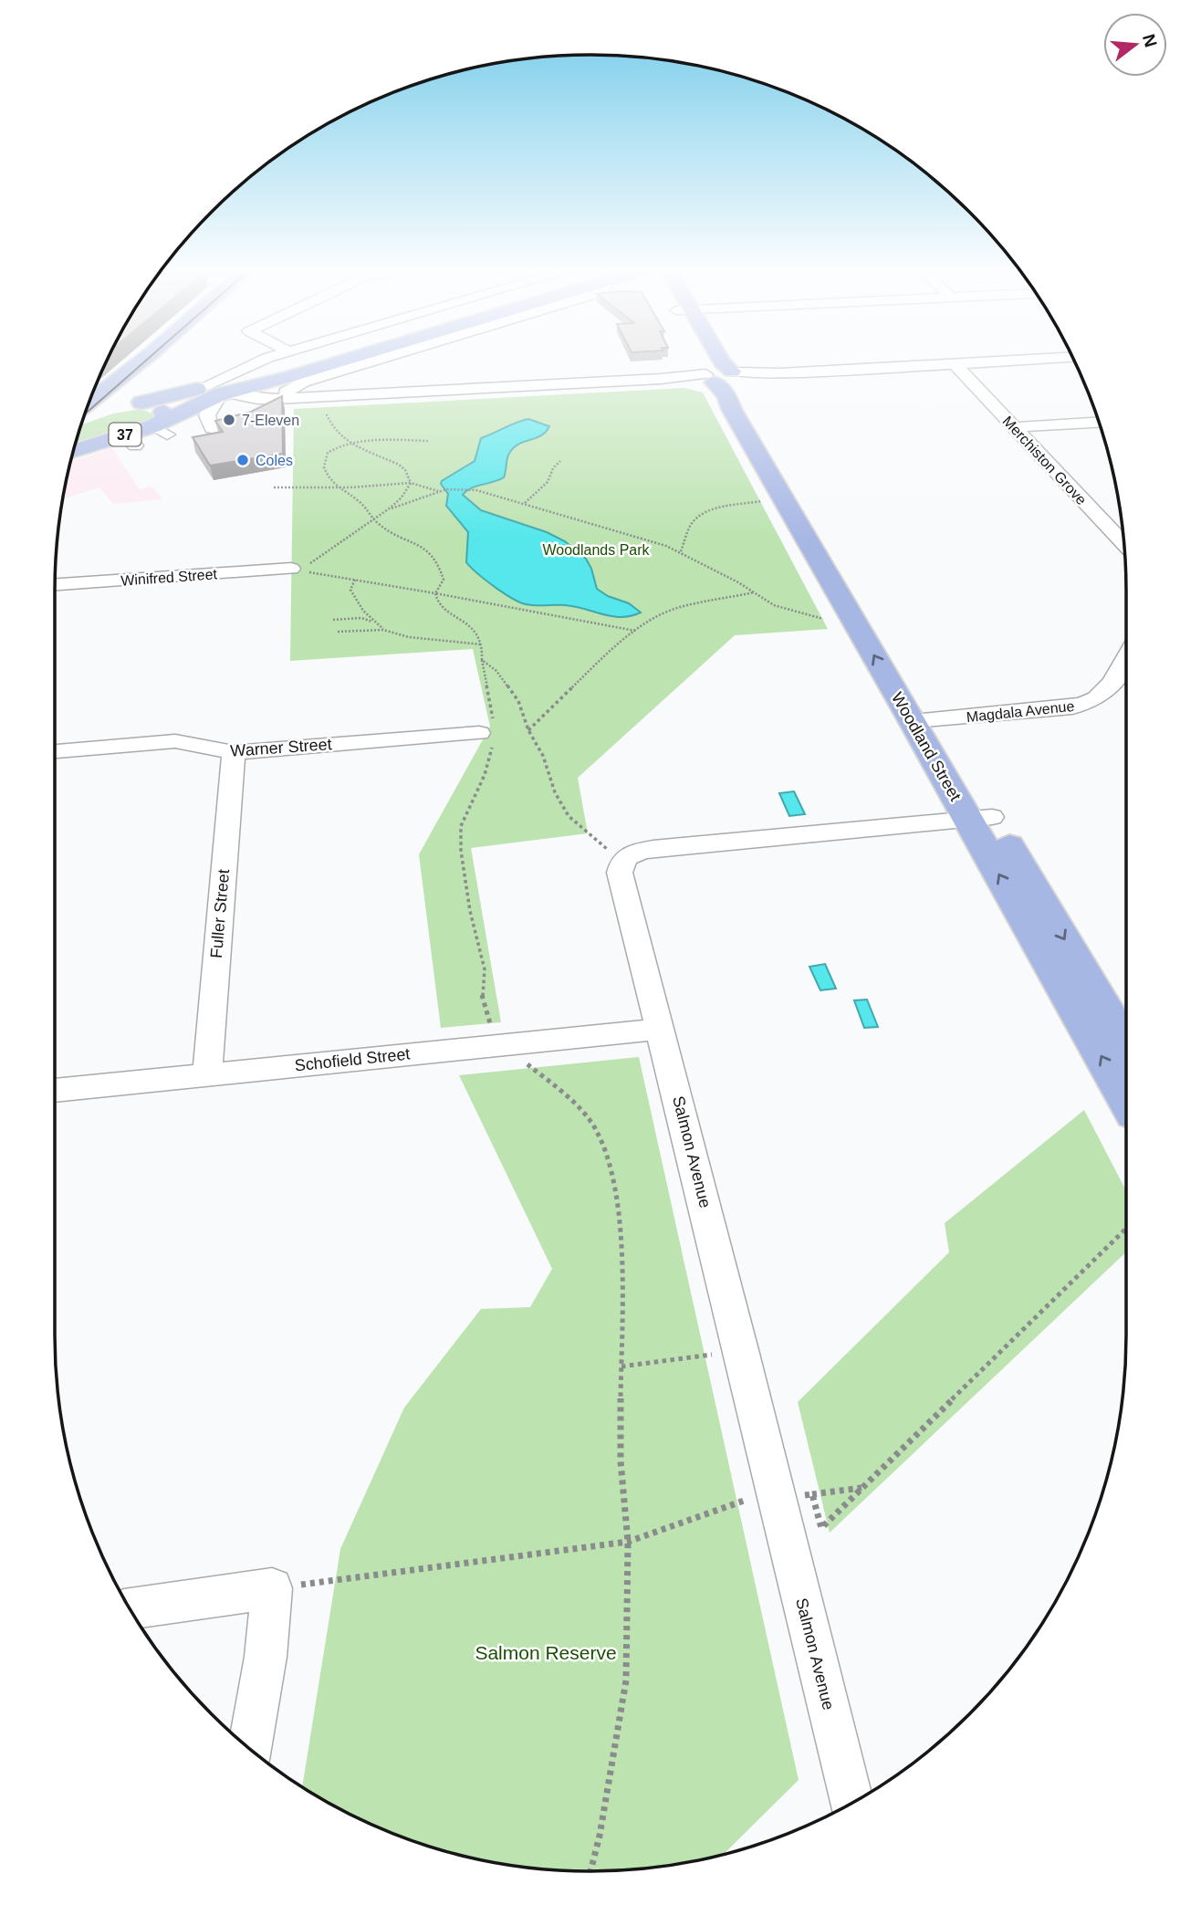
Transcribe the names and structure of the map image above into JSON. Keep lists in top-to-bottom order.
{
  "streets": {
    "main road": ["37", "Woodland Street"],
    "street": [
      "Merchiston Grove",
      "Winifred Street",
      "Magdala Avenue",
      "Warner Street",
      "Fuller Street",
      "Schofield Street",
      "Salmon Avenue"
    ]
  },
  "crossings": [
    ["Magdala Avenue", "Woodland Street"],
    ["Warner Street", "Fuller Street"],
    ["Fuller Street", "Schofield Street"],
    ["Schofield Street", "Salmon Avenue"]
  ],
  "parks": ["Woodlands Park", "Salmon Reserve"],
  "places": ["7-Eleven", "Coles"],
  "north": "right"
}
